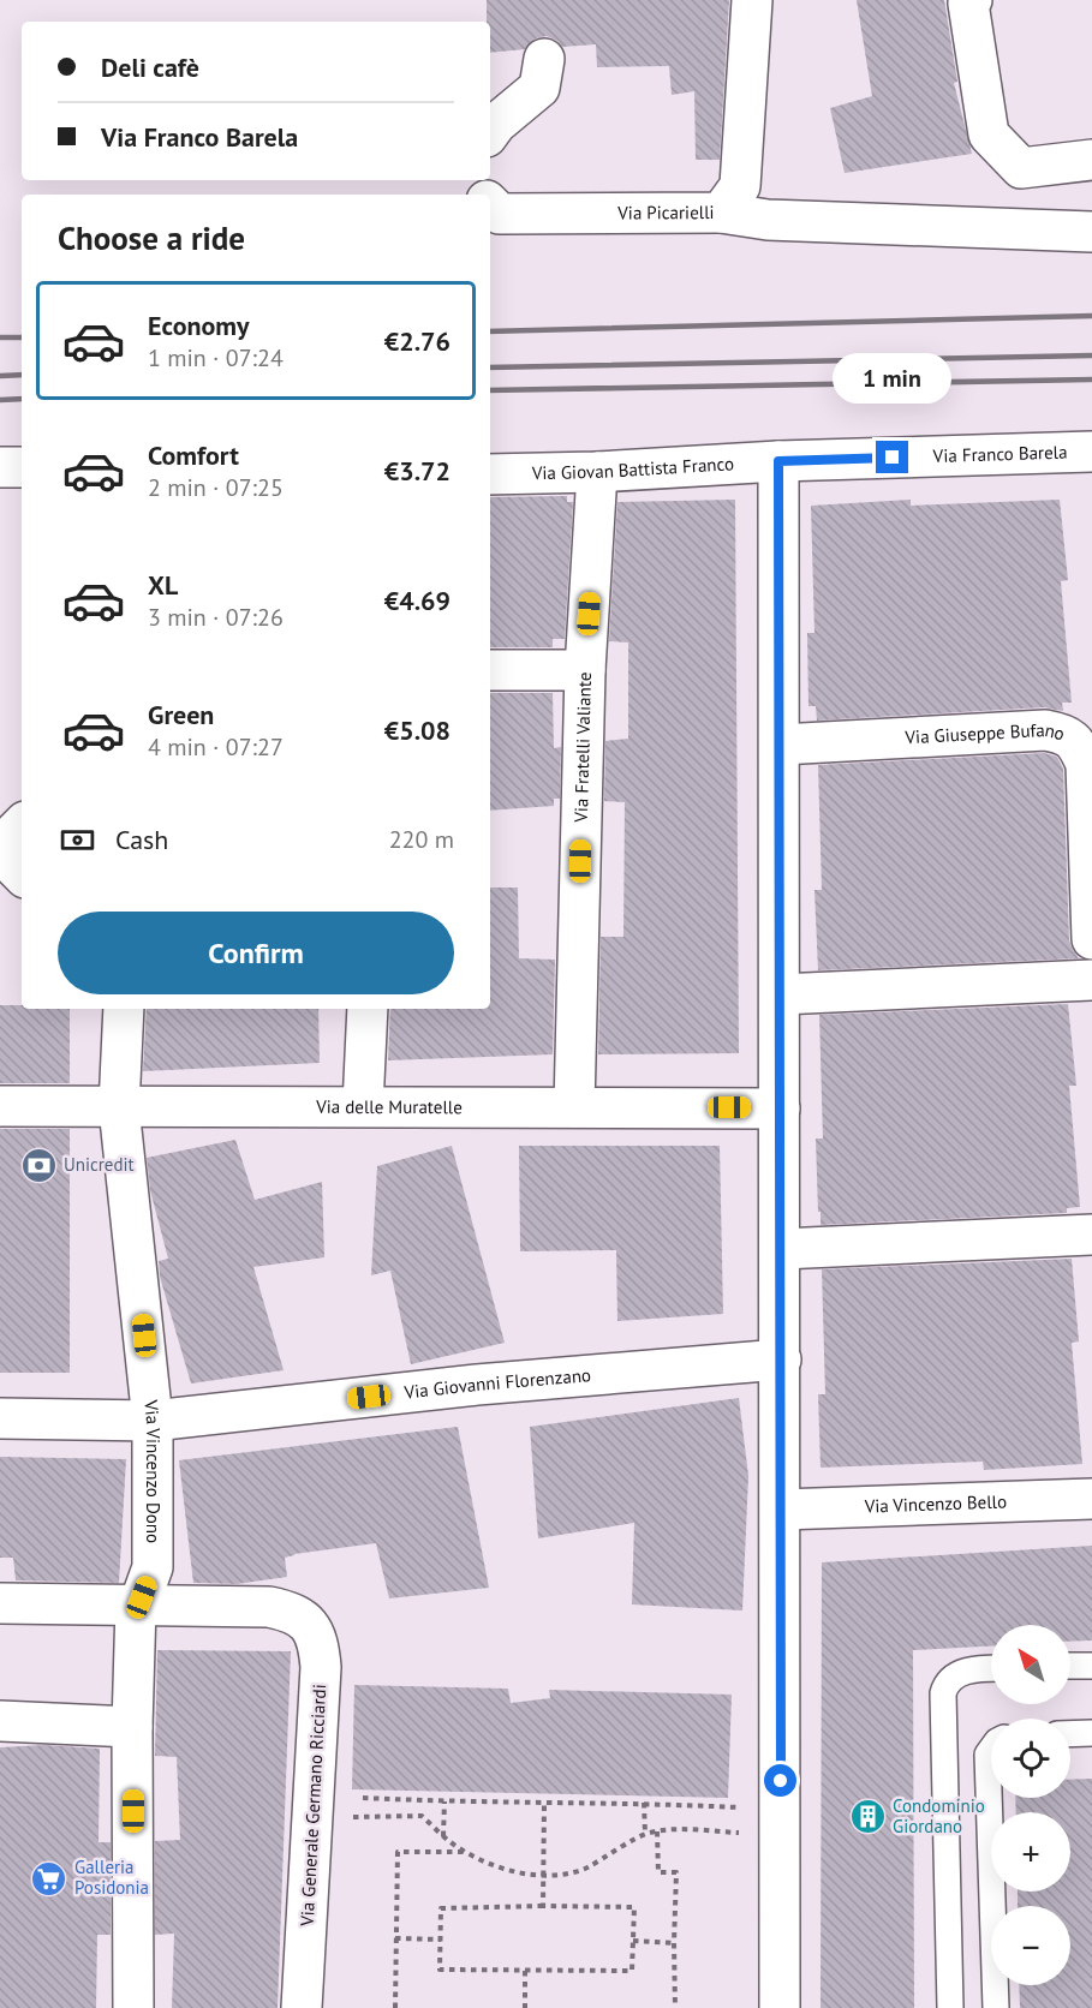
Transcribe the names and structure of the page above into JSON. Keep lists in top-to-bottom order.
{
  "streets": {
    "street": [
      "Via Picarielli",
      "Via Franco Barela",
      "Via Giovan Battista Franco",
      "Via Giuseppe Bufano",
      "Via Fratelli Valiante",
      "Via delle Muratelle",
      "Via Giovanni Florenzano",
      "Via Vincenzo Dono",
      "Via Vincenzo Bello",
      "Via Generale Germano Ricciardi"
    ]
  },
  "crossings": [
    ["Via Franco Barela", "Via Giovan Battista Franco"],
    ["Via Giovan Battista Franco", "Via Fratelli Valiante"],
    ["Via Fratelli Valiante", "Via delle Muratelle"],
    ["Via delle Muratelle", "Via Vincenzo Dono"],
    ["Via Giovanni Florenzano", "Via Vincenzo Dono"],
    ["Via Vincenzo Dono", "Via Generale Germano Ricciardi"]
  ],
  "places": {
    "bank": ["Unicredit"],
    "building": ["Condominio Giordano"],
    "supermarket": ["Galleria Posidonia"]
  },
  "north": "top left",
  "page": {
    "banner": ["Deli cafè", "Via Franco Barela"],
    "heading": "Choose a ride",
    "list": [
      {
        "name": "Economy",
        "note": "1 min · 07:24",
        "value": "€2.76"
      },
      {
        "name": "Comfort",
        "note": "2 min · 07:25",
        "value": "€3.72"
      },
      {
        "name": "XL",
        "note": "3 min · 07:26",
        "value": "€4.69"
      },
      {
        "name": "Green",
        "note": "4 min · 07:27",
        "value": "€5.08"
      }
    ],
    "bubble": "1 min",
    "pay": ["Cash", "220 m"],
    "buttons": "Confirm",
    "map_buttons": ["+", "−"]
  }
}
